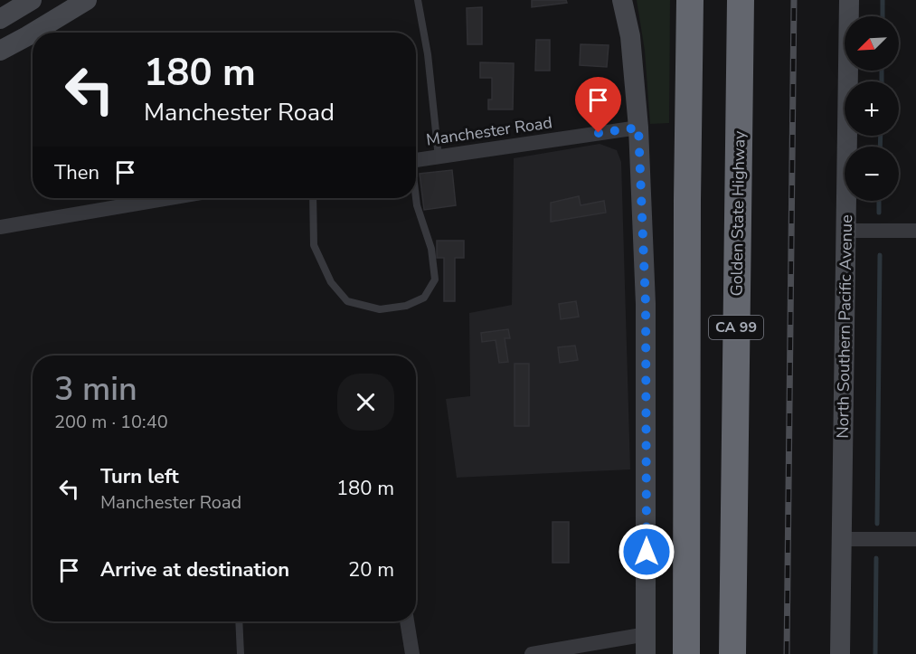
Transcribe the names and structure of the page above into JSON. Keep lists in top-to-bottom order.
{
  "streets": {
    "highway": ["Golden State Highway", "CA 99"],
    "main road": ["North Southern Pacific Avenue"],
    "street": ["Manchester Road"]
  },
  "north": "bottom left",
  "page": {
    "map_buttons": ["+", "−"],
    "turn": ["180 m", "Manchester Road"],
    "then": "Then",
    "heading": ["3 min", "200 m · 10:40"],
    "list": [
      {
        "name": "Turn left",
        "note": "Manchester Road",
        "value": "180 m"
      },
      {
        "name": "Arrive at destination",
        "value": "20 m"
      }
    ]
  }
}
